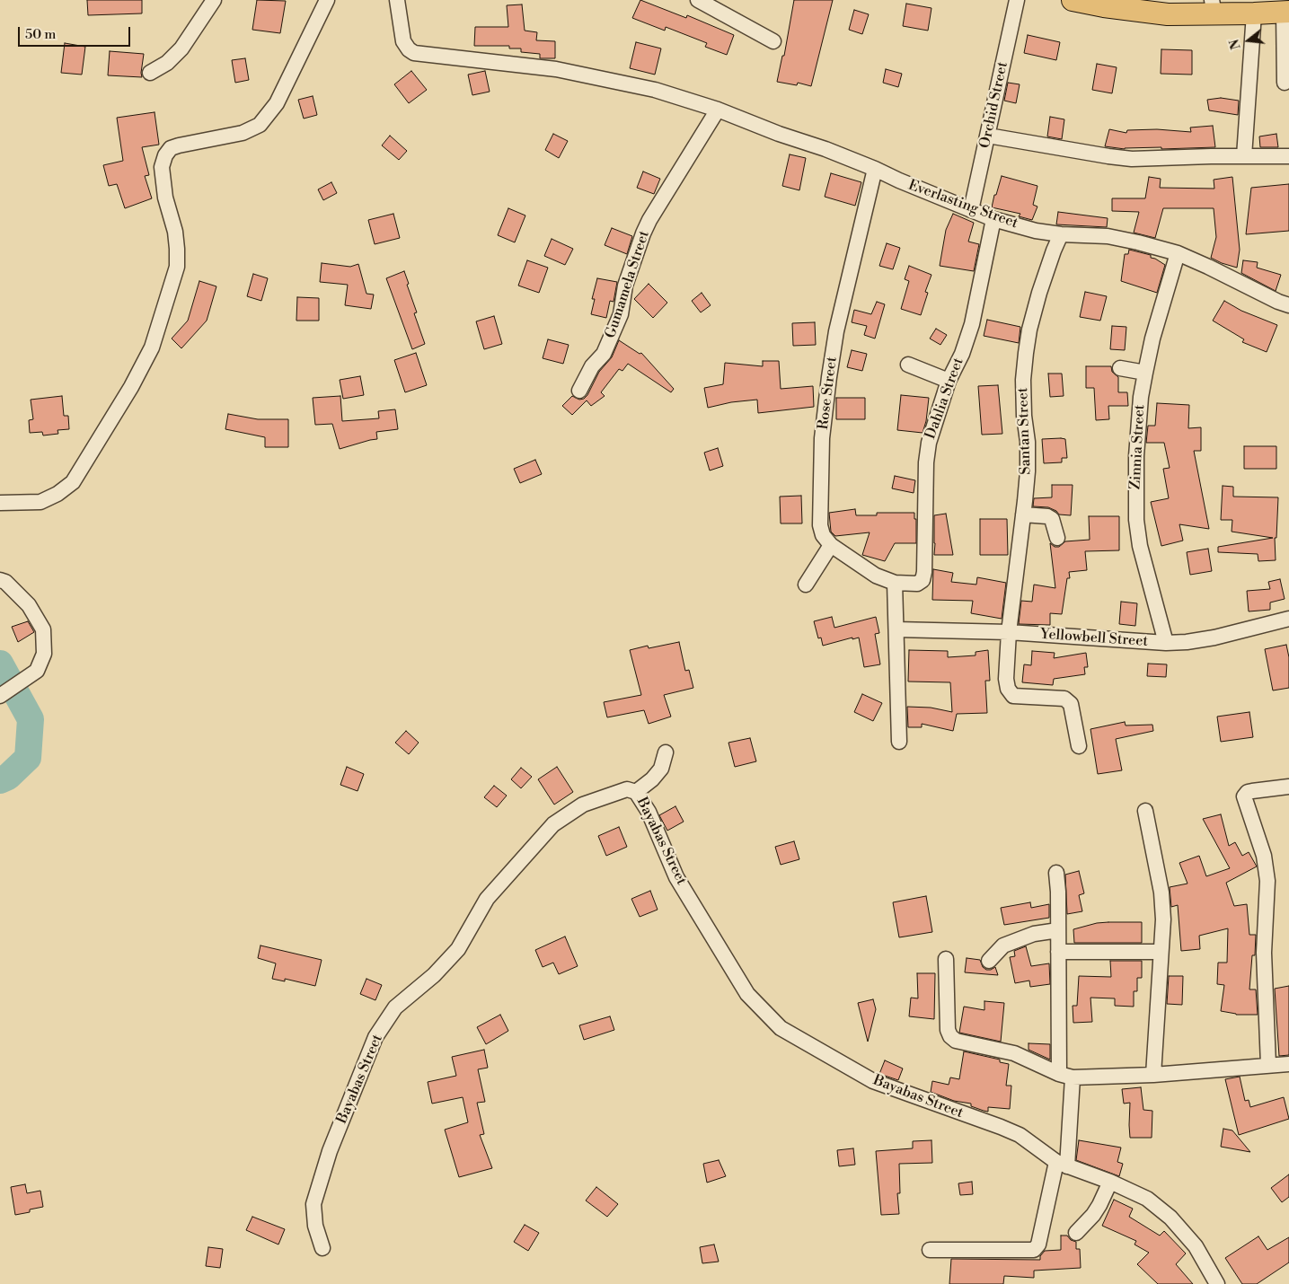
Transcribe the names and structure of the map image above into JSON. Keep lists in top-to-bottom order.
{
  "streets": {
    "street": [
      "Orchid Street",
      "Everlasting Street",
      "Gumamela Street",
      "Rose Street",
      "Dahlia Street",
      "Santan Street",
      "Zinnia Street",
      "Yellowbell Street",
      "Bayabas Street"
    ]
  },
  "crossings": [
    ["Orchid Street", "Everlasting Street"],
    ["Everlasting Street", "Gumamela Street"],
    ["Everlasting Street", "Rose Street"],
    ["Everlasting Street", "Dahlia Street"],
    ["Everlasting Street", "Santan Street"],
    ["Everlasting Street", "Zinnia Street"],
    ["Rose Street", "Dahlia Street"],
    ["Santan Street", "Yellowbell Street"],
    ["Zinnia Street", "Yellowbell Street"]
  ],
  "scale_bar": "50 m",
  "north": "left"
}
